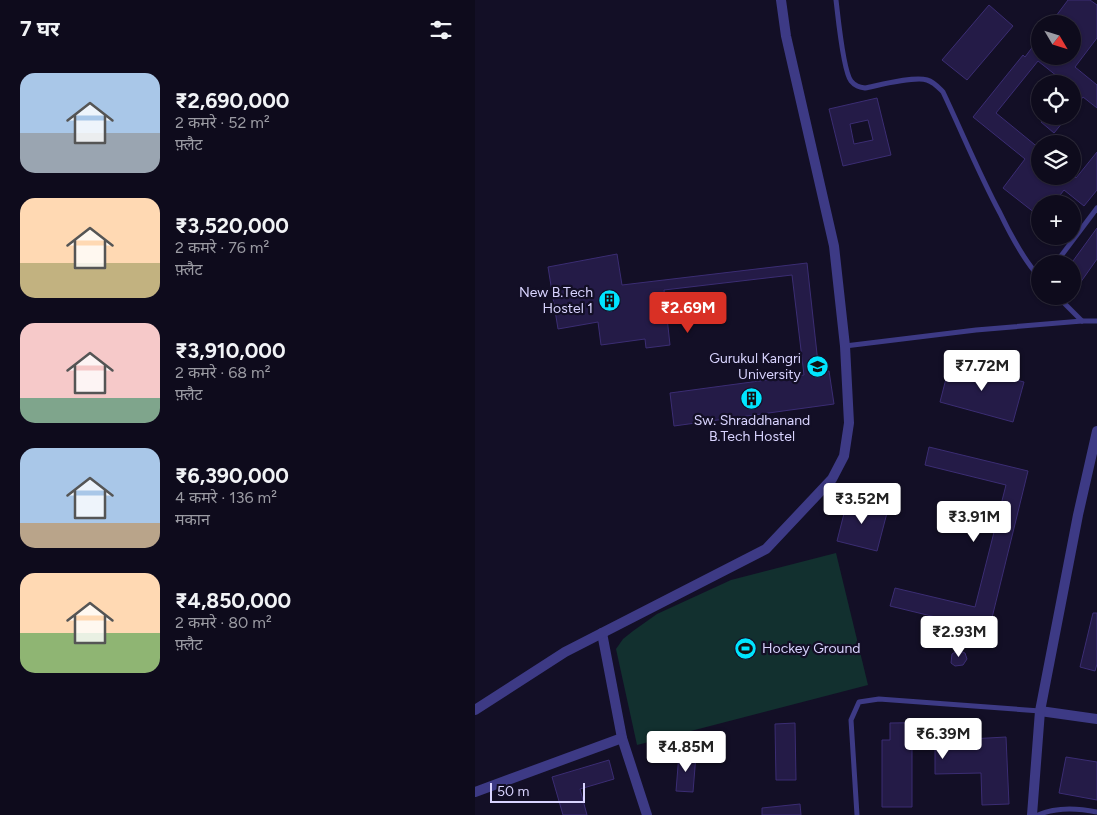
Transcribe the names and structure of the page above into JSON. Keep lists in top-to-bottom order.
{
  "places": {
    "building": ["New B.Tech Hostel 1", "Sw. Shraddhanand B.Tech Hostel"],
    "school or university": ["Gurukul Kangri University"],
    "sports": ["Hockey Ground"]
  },
  "scale_bar": "50 m",
  "north": "bottom right",
  "page": {
    "heading": "7 घर",
    "map_buttons": ["+", "−"],
    "list": [
      {
        "name": "₹2,690,000",
        "note": "2 कमरे · 52 m² · फ़्लैट"
      },
      {
        "name": "₹3,520,000",
        "note": "2 कमरे · 76 m² · फ़्लैट"
      },
      {
        "name": "₹3,910,000",
        "note": "2 कमरे · 68 m² · फ़्लैट"
      },
      {
        "name": "₹6,390,000",
        "note": "4 कमरे · 136 m² · मकान"
      },
      {
        "name": "₹4,850,000",
        "note": "2 कमरे · 80 m² · फ़्लैट"
      }
    ],
    "price": [
      "₹2.69M",
      "₹7.72M",
      "₹3.52M",
      "₹3.91M",
      "₹2.93M",
      "₹6.39M",
      "₹4.85M"
    ],
    "scale": "50 m"
  }
}
